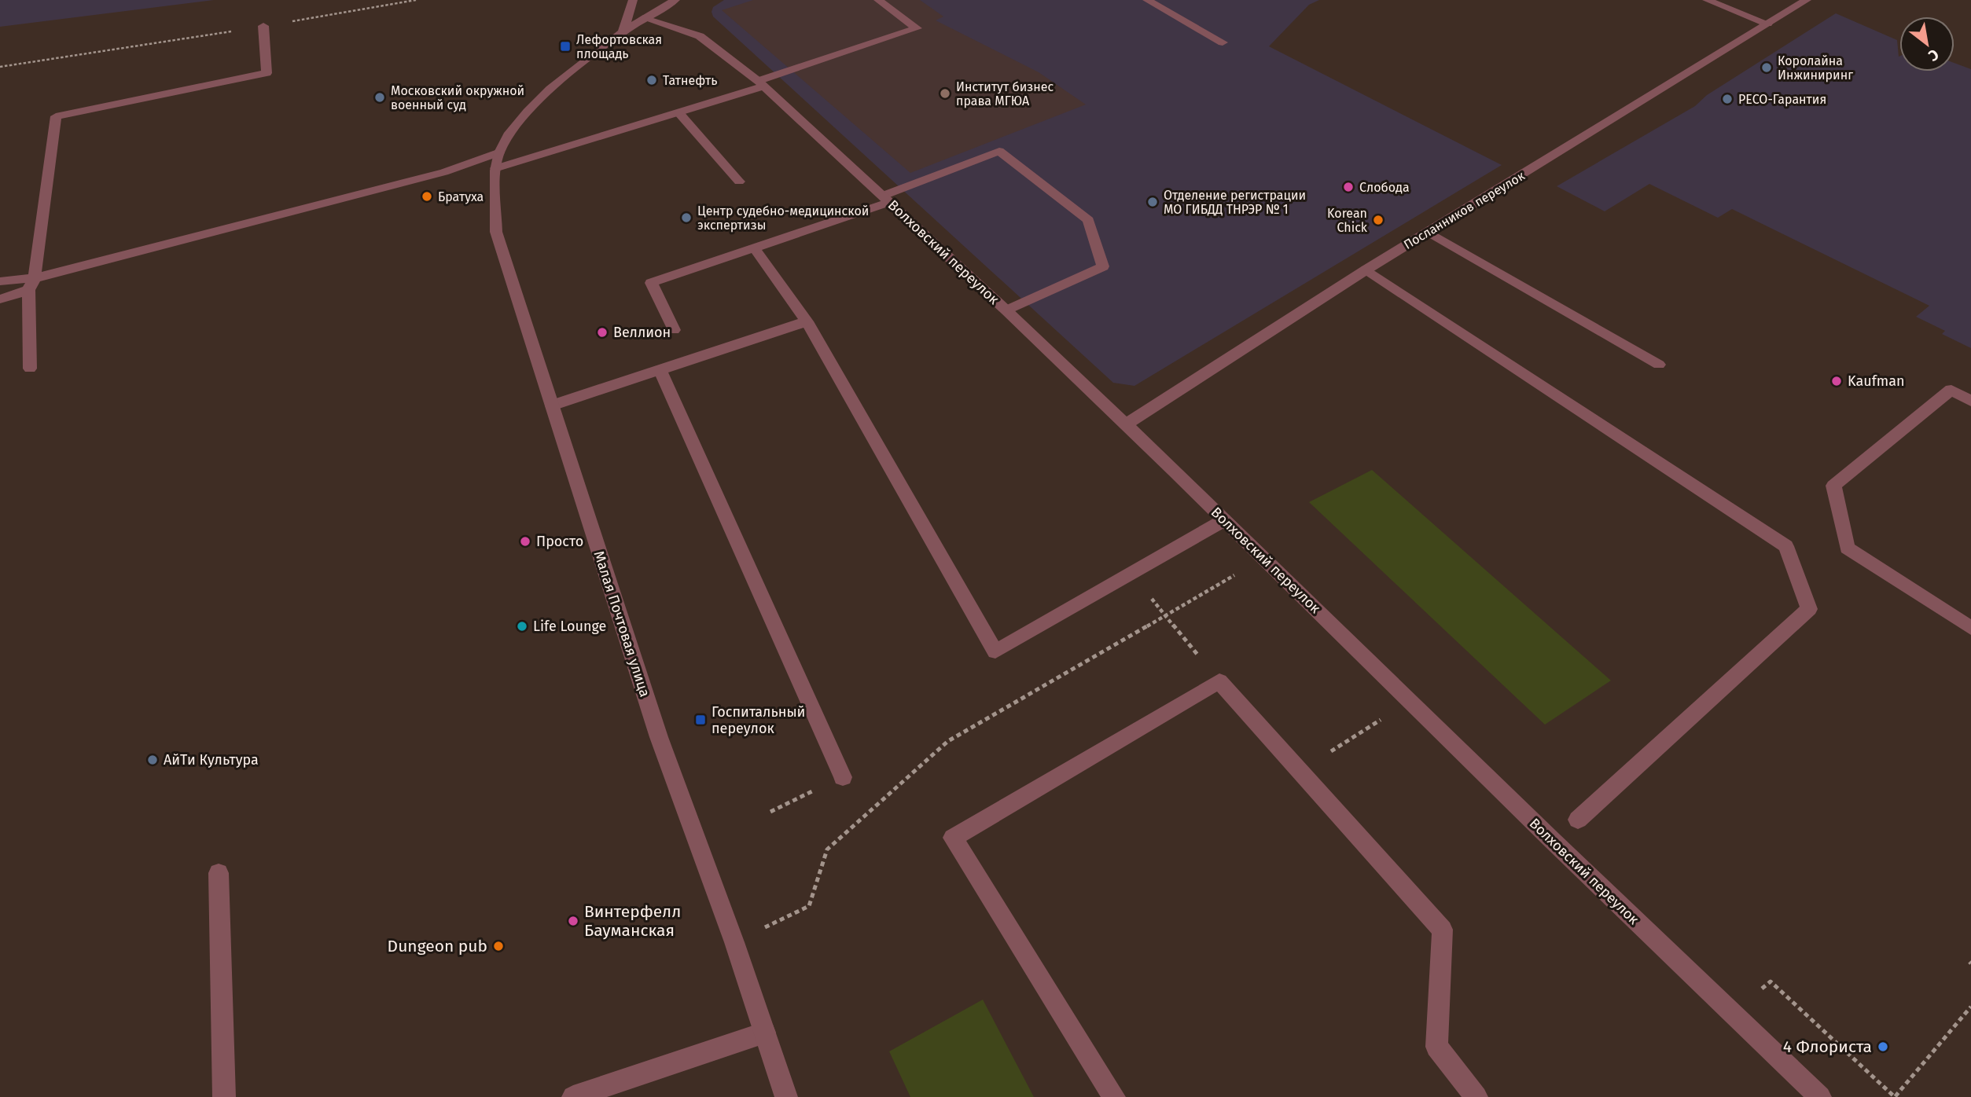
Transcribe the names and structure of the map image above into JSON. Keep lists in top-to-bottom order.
{
  "streets": {
    "street": ["Посланников переулок", "Волховский переулок", "Малая Почтовая улица"]
  },
  "crossings": [
    ["Посланников переулок", "Волховский переулок"],
    ["Волховский переулок", "Малая Почтовая улица"]
  ],
  "places": {
    "transit": ["Лефортовская площадь", "Госпитальный переулок"],
    "other": [
      "Королайна Инжиниринг",
      "Татнефть",
      "Институт бизнес права МГЮА",
      "Московский окружной военный суд",
      "РЕСО-Гарантия",
      "Слобода",
      "Братуха",
      "Отделение регистрации МО ГИБДД ТНРЭР № 1",
      "Центр судебно-медицинской экспертизы",
      "Korean Chick",
      "Веллион",
      "Kaufman",
      "Просто",
      "Life Lounge",
      "АйТи Культура",
      "Винтерфелл Бауманская",
      "Dungeon pub",
      "4 Флориста"
    ]
  },
  "north": "bottom right"
}
